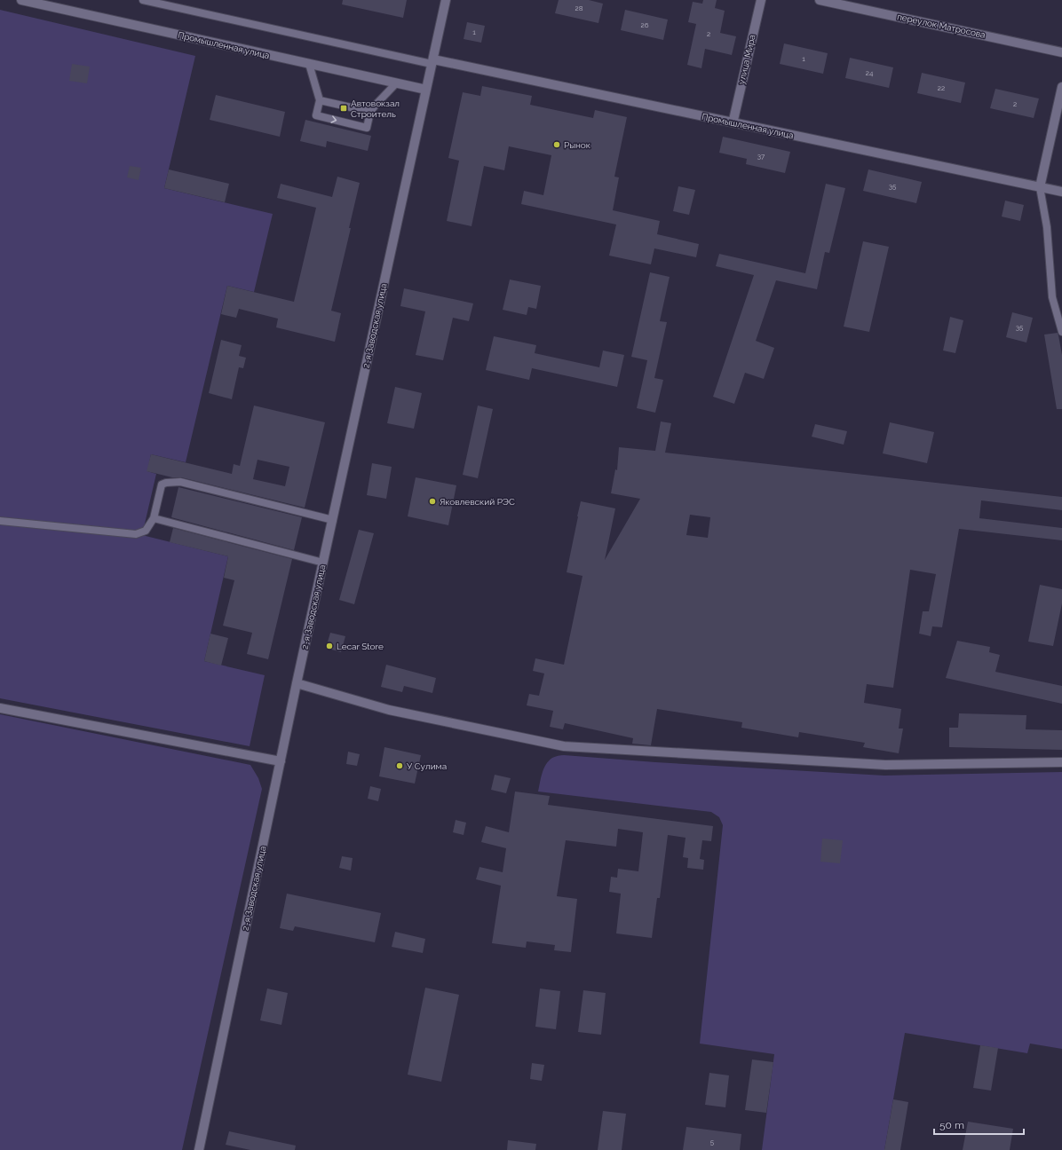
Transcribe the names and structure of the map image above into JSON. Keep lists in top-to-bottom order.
{
  "streets": {
    "street": [
      "переулок Матросова",
      "Промышленная улица",
      "улица Мира",
      "2-я Заводская улица"
    ]
  },
  "crossings": [
    ["Промышленная улица", "2-я Заводская улица"]
  ],
  "places": {
    "transit": ["Автовокзал Строитель"],
    "other": [
      "Рынок",
      "Яковлевский РЭС",
      "Lecar Store",
      "У Сулима"
    ]
  },
  "house_numbers": [
    "28",
    "26",
    "1",
    "2",
    "1",
    "24",
    "22",
    "2",
    "37",
    "35",
    "35",
    "5"
  ],
  "scale_bar": "50 m"
}
